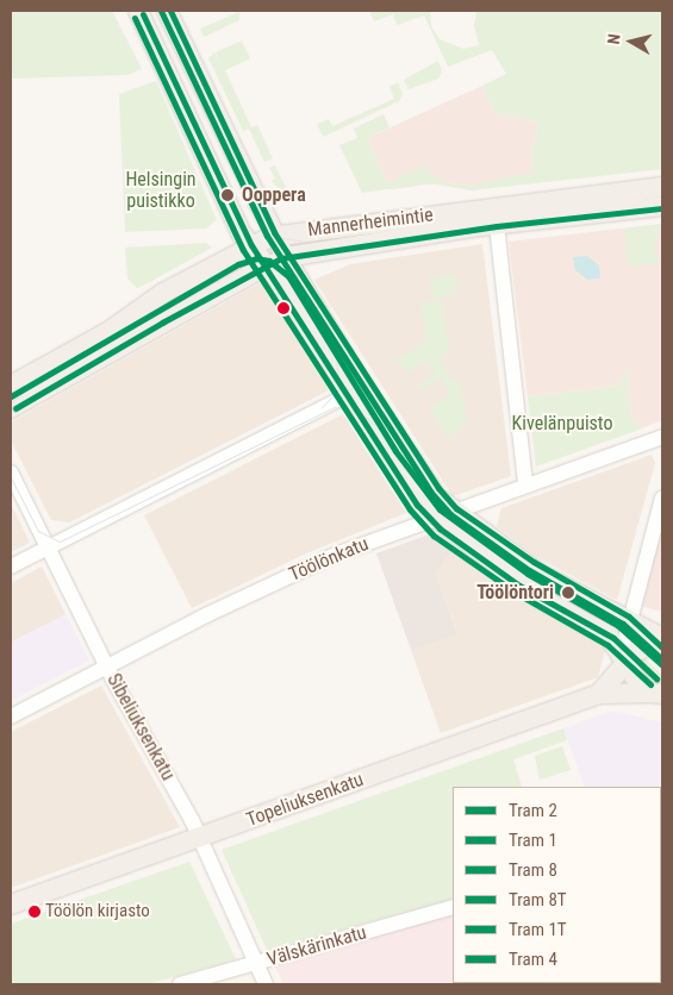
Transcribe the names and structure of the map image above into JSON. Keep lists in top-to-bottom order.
{
  "streets": {
    "main road": ["Mannerheimintie", "Topeliuksenkatu"],
    "street": ["Töölönkatu", "Sibeliuksenkatu", "Välskärinkatu"]
  },
  "crossings": [
    ["Töölönkatu", "Sibeliuksenkatu"],
    ["Sibeliuksenkatu", "Topeliuksenkatu"],
    ["Sibeliuksenkatu", "Välskärinkatu"]
  ],
  "parks": ["Helsingin puistikko", "Kivelänpuisto"],
  "places": ["Ooppera", "Töölöntori", "Töölön kirjasto"],
  "lines": [
    "tram line 8",
    "tram line 1T",
    "tram line 1",
    "tram line 8T",
    "tram line 4",
    "tram line 2"
  ],
  "legend": [
    "Tram 2",
    "Tram 1",
    "Tram 8",
    "Tram 8T",
    "Tram 1T",
    "Tram 4"
  ],
  "north": "left"
}
